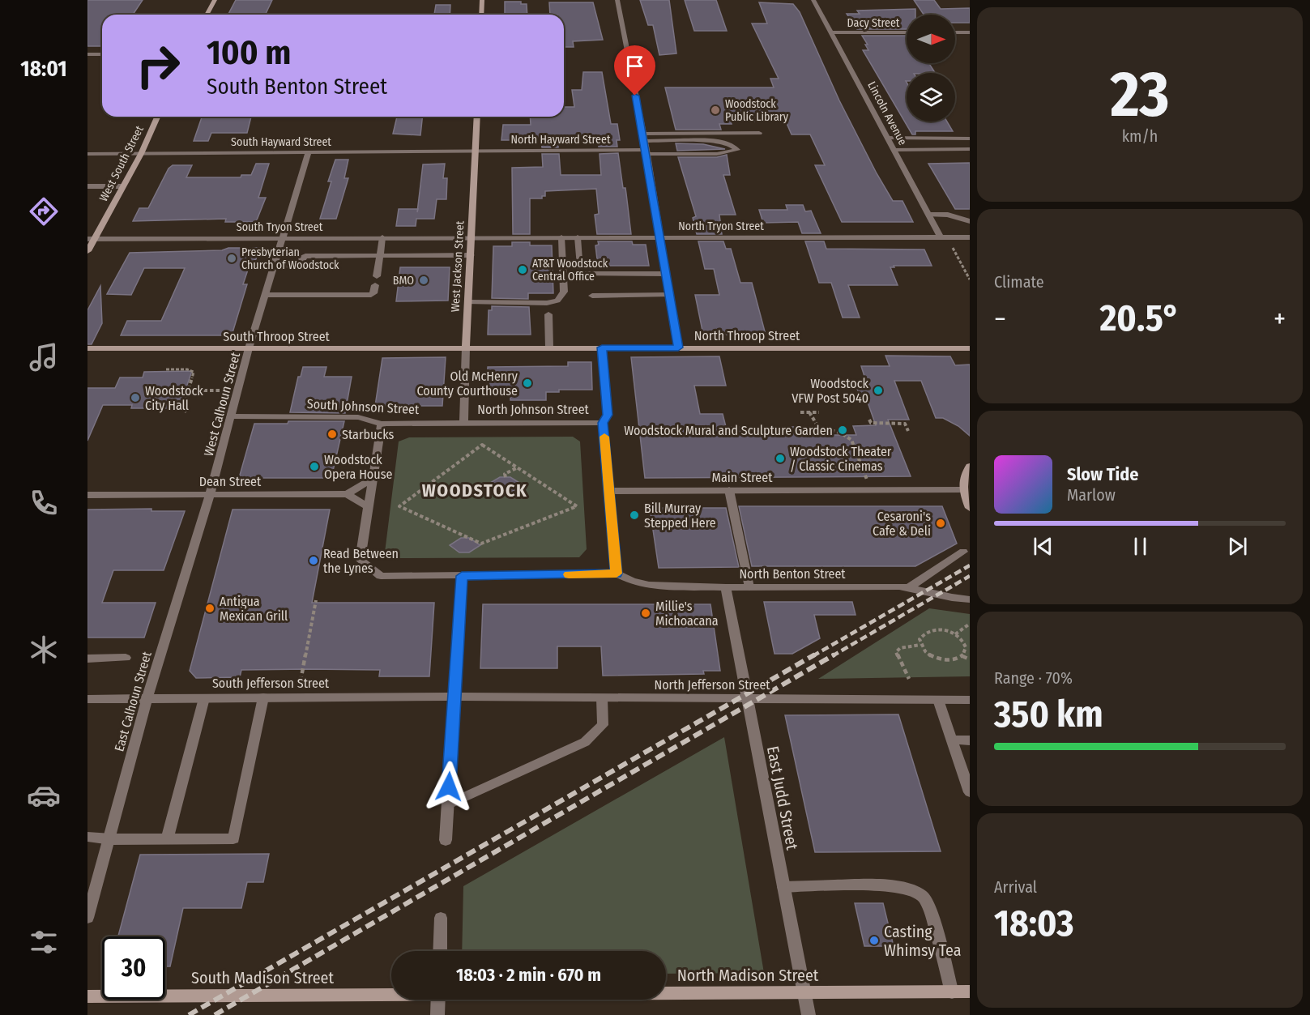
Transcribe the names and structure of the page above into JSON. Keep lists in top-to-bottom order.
{
  "streets": {
    "street": [
      "Dacy Street",
      "Lincoln Avenue",
      "North Hayward Street",
      "South Hayward Street",
      "West South Street",
      "North Tryon Street",
      "South Tryon Street",
      "West Jackson Street",
      "North Throop Street",
      "South Throop Street",
      "West Calhoun Street",
      "South Johnson Street",
      "North Johnson Street",
      "Main Street",
      "Dean Street",
      "North Benton Street",
      "South Jefferson Street",
      "North Jefferson Street",
      "East Calhoun Street",
      "East Judd Street",
      "North Madison Street",
      "South Madison Street"
    ]
  },
  "crossings": [
    ["Dacy Street", "Lincoln Avenue"],
    ["Lincoln Avenue", "North Tryon Street"],
    ["North Hayward Street", "South Hayward Street"],
    ["North Hayward Street", "West Jackson Street"],
    ["South Hayward Street", "West South Street"],
    ["South Hayward Street", "West Jackson Street"],
    ["South Hayward Street", "West Calhoun Street"],
    ["West South Street", "South Tryon Street"],
    ["North Tryon Street", "South Tryon Street"],
    ["North Tryon Street", "West Jackson Street"],
    ["South Tryon Street", "West Jackson Street"],
    ["South Tryon Street", "West Calhoun Street"],
    ["West Jackson Street", "North Throop Street"],
    ["West Jackson Street", "South Throop Street"],
    ["West Jackson Street", "South Johnson Street"],
    ["West Jackson Street", "North Johnson Street"],
    ["North Throop Street", "South Throop Street"],
    ["South Throop Street", "West Calhoun Street"],
    ["West Calhoun Street", "South Johnson Street"],
    ["West Calhoun Street", "Dean Street"],
    ["West Calhoun Street", "East Calhoun Street"],
    ["South Johnson Street", "North Johnson Street"],
    ["Dean Street", "East Calhoun Street"],
    ["North Benton Street", "East Judd Street"],
    ["South Jefferson Street", "North Jefferson Street"],
    ["South Jefferson Street", "East Calhoun Street"],
    ["North Jefferson Street", "East Judd Street"],
    ["East Judd Street", "North Madison Street"]
  ],
  "districts": ["WOODSTOCK"],
  "places": [
    "Woodstock Public Library",
    "Presbyterian Church of Woodstock",
    "AT&T Woodstock Central Office",
    "BMO",
    "Old McHenry County Courthouse",
    "Woodstock VFW Post 5040",
    "Woodstock City Hall",
    "Woodstock Mural and Sculpture Garden",
    "Starbucks",
    "Woodstock Theater / Classic Cinemas",
    "Woodstock Opera House",
    "Bill Murray Stepped Here",
    "Cesaroni's Cafe & Deli",
    "Read Between the Lynes",
    "Antigua Mexican Grill",
    "Millie's Michoacana",
    "Casting Whimsy Tea"
  ],
  "north": "right",
  "page": {
    "tabs": "18:01",
    "tile": [
      ["23", "km/h"],
      "Climate",
      ["Range · 70%", "350 km"],
      ["Arrival", "18:03"]
    ],
    "turn": ["100 m", "South Benton Street"],
    "heat": ["−", "20.5°", "+"],
    "song": ["Slow Tide", "Marlow"],
    "limit": "30",
    "trip": "18:03 · 2 min · 670 m"
  }
}
